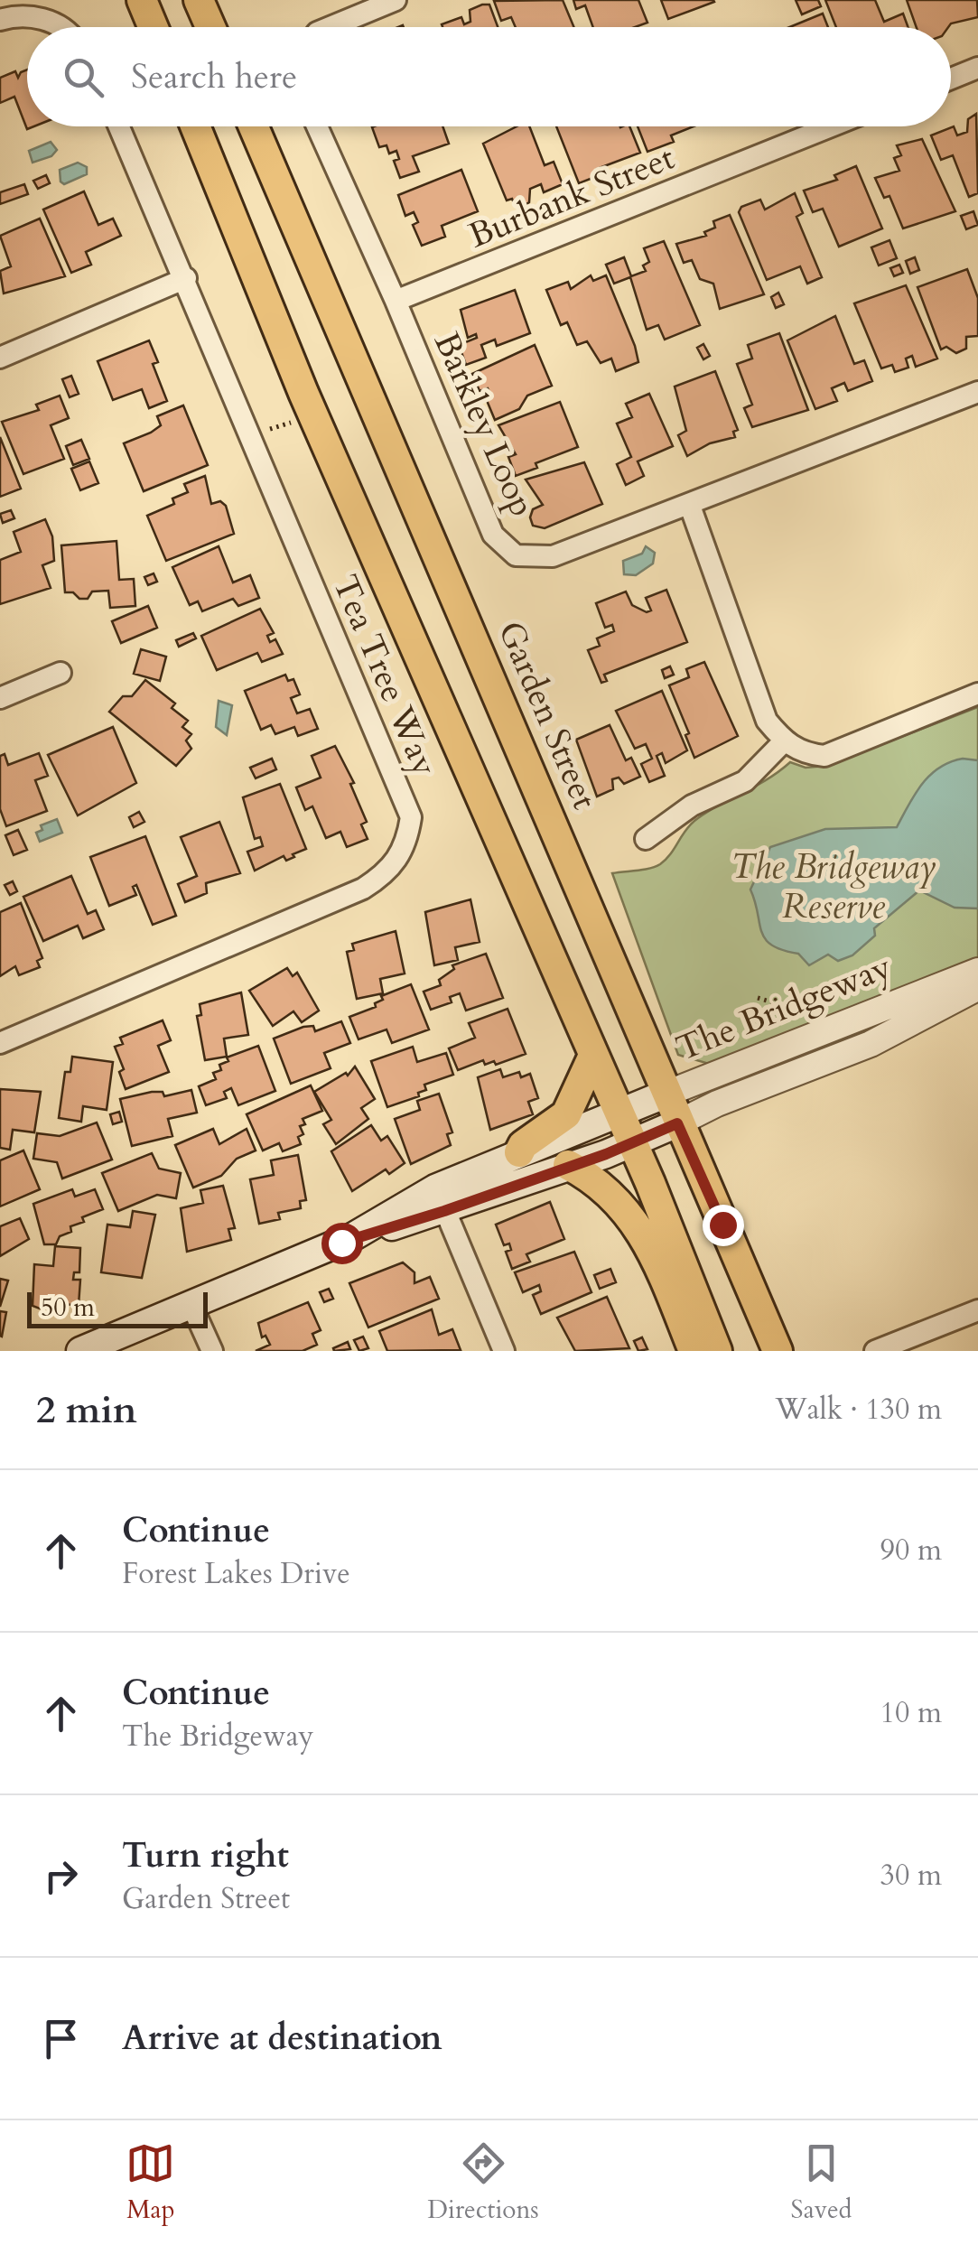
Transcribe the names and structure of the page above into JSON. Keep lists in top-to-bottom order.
{
  "streets": {
    "main road": ["Garden Street", "The Bridgeway"],
    "street": ["Burbank Street", "Barkley Loop", "Tea Tree Way"]
  },
  "crossings": [
    ["Burbank Street", "Barkley Loop"],
    ["Garden Street", "The Bridgeway"]
  ],
  "parks": ["The Bridgeway Reserve"],
  "scale_bar": "50 m",
  "page": {
    "search": "Search here",
    "scale": "50 m",
    "heading": ["2 min", "Walk · 130 m"],
    "list": [
      ["Continue", "Forest Lakes Drive", "90 m"],
      ["Continue", "The Bridgeway", "10 m"],
      ["Turn right", "Garden Street", "30 m"],
      "Arrive at destination"
    ],
    "nav": ["Map", "Directions", "Saved"]
  }
}
